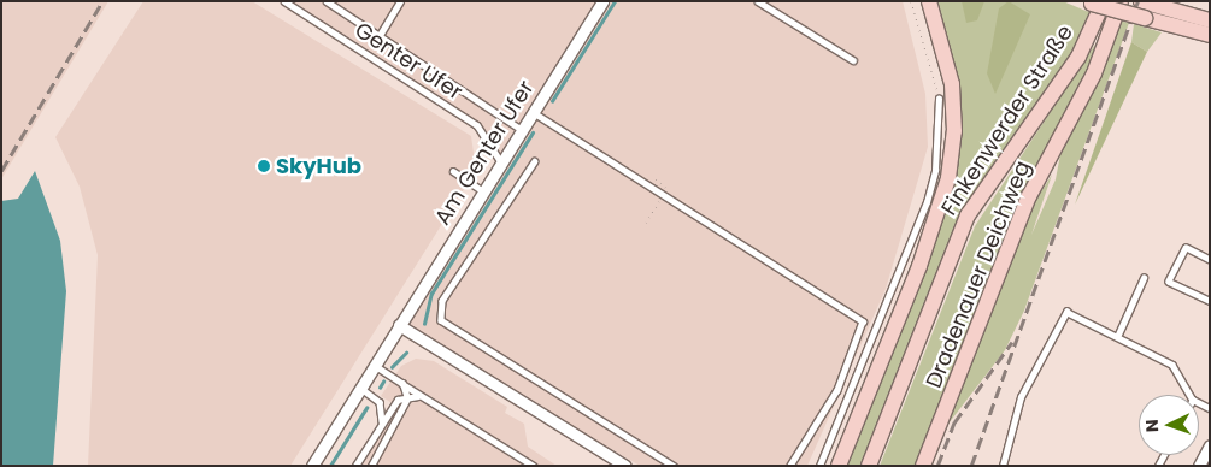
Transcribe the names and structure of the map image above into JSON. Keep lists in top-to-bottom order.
{
  "streets": {
    "main road": ["Finkenwerder Straße", "Dradenauer Deichweg"],
    "street": ["Am Genter Ufer"],
    "lane": ["Genter Ufer"]
  },
  "crossings": [
    ["Genter Ufer", "Am Genter Ufer"]
  ],
  "places": ["SkyHub"],
  "north": "left"
}
